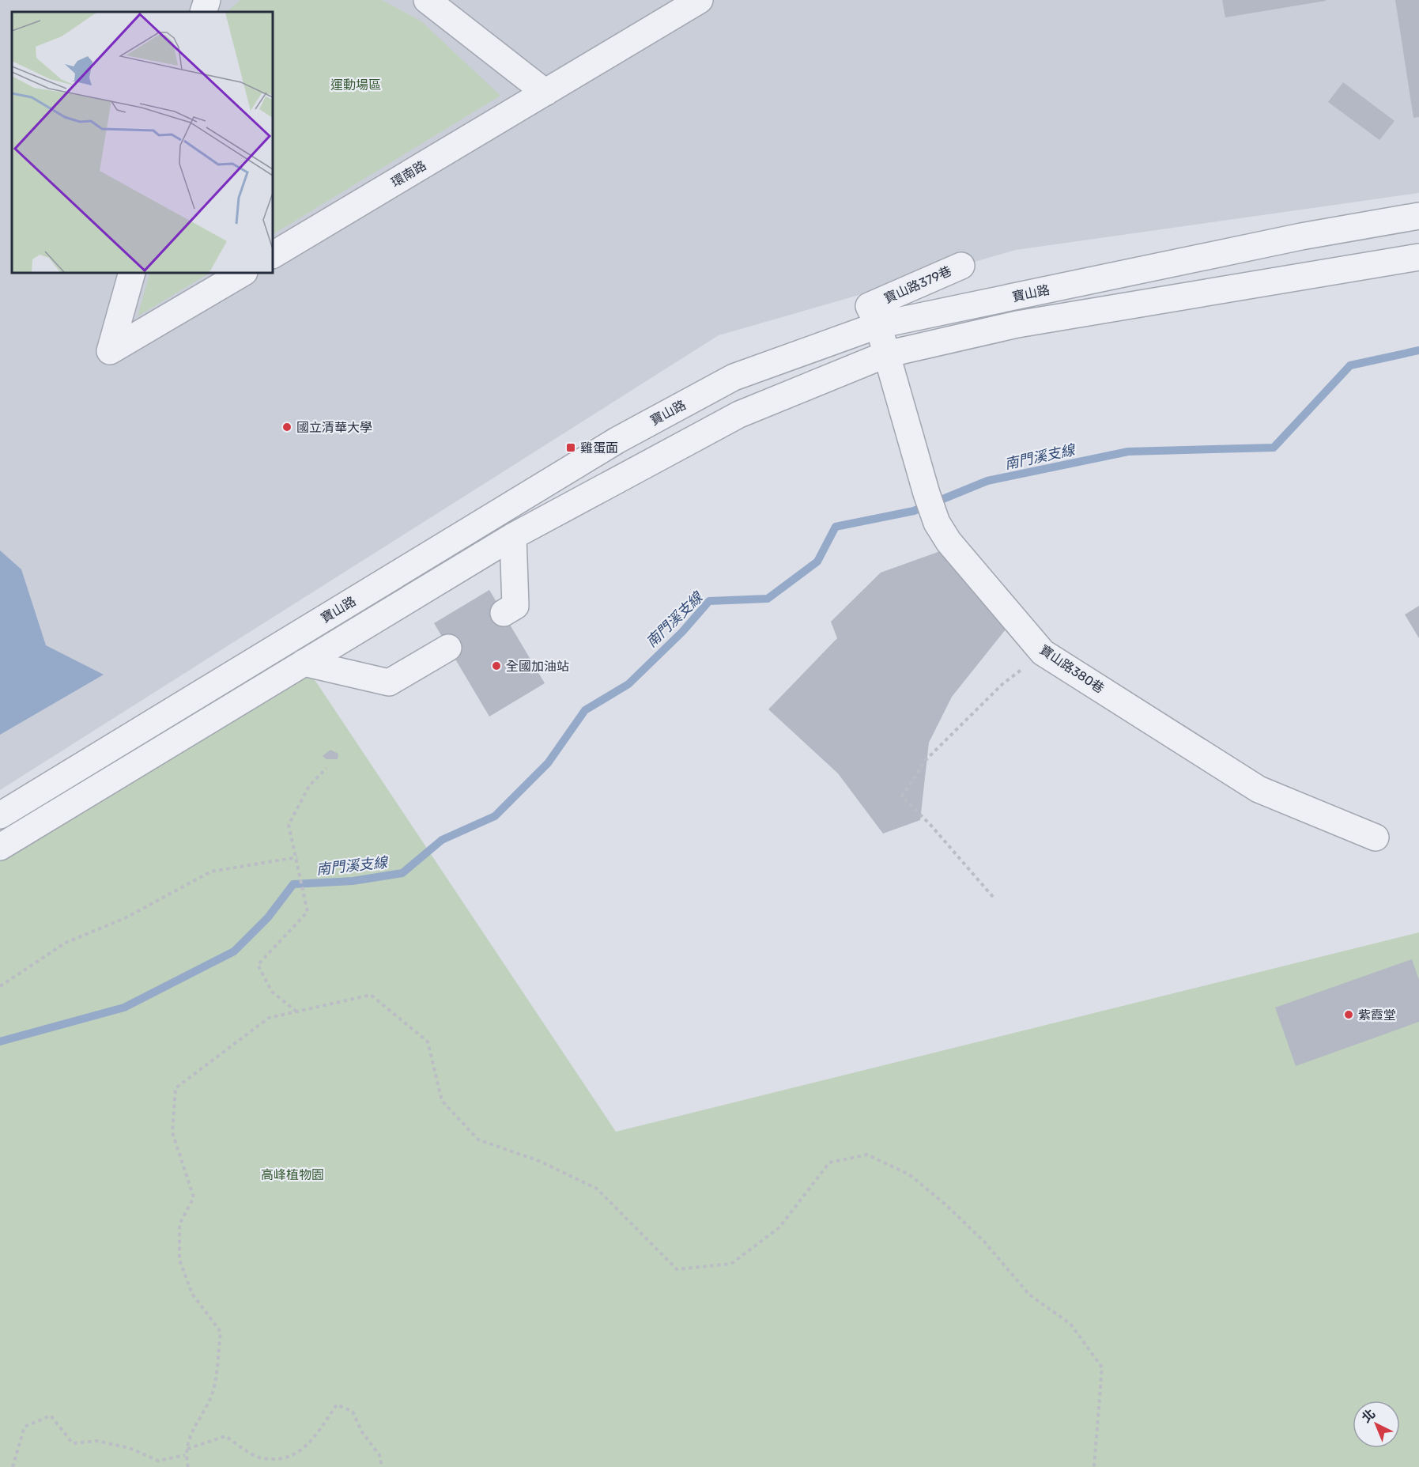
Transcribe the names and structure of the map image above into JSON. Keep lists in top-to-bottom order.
{
  "streets": {
    "street": [
      "環南路",
      "寶山路379巷",
      "寶山路",
      "寶山路380巷"
    ]
  },
  "crossings": [
    ["寶山路379巷", "寶山路"],
    ["寶山路379巷", "寶山路380巷"],
    ["寶山路", "寶山路380巷"]
  ],
  "water": ["南門溪支線"],
  "parks": ["運動場區", "高峰植物園"],
  "places": {
    "other": ["國立清華大學", "全國加油站", "紫霞堂"],
    "transit": ["雞蛋面"]
  },
  "north": "top left"
}
